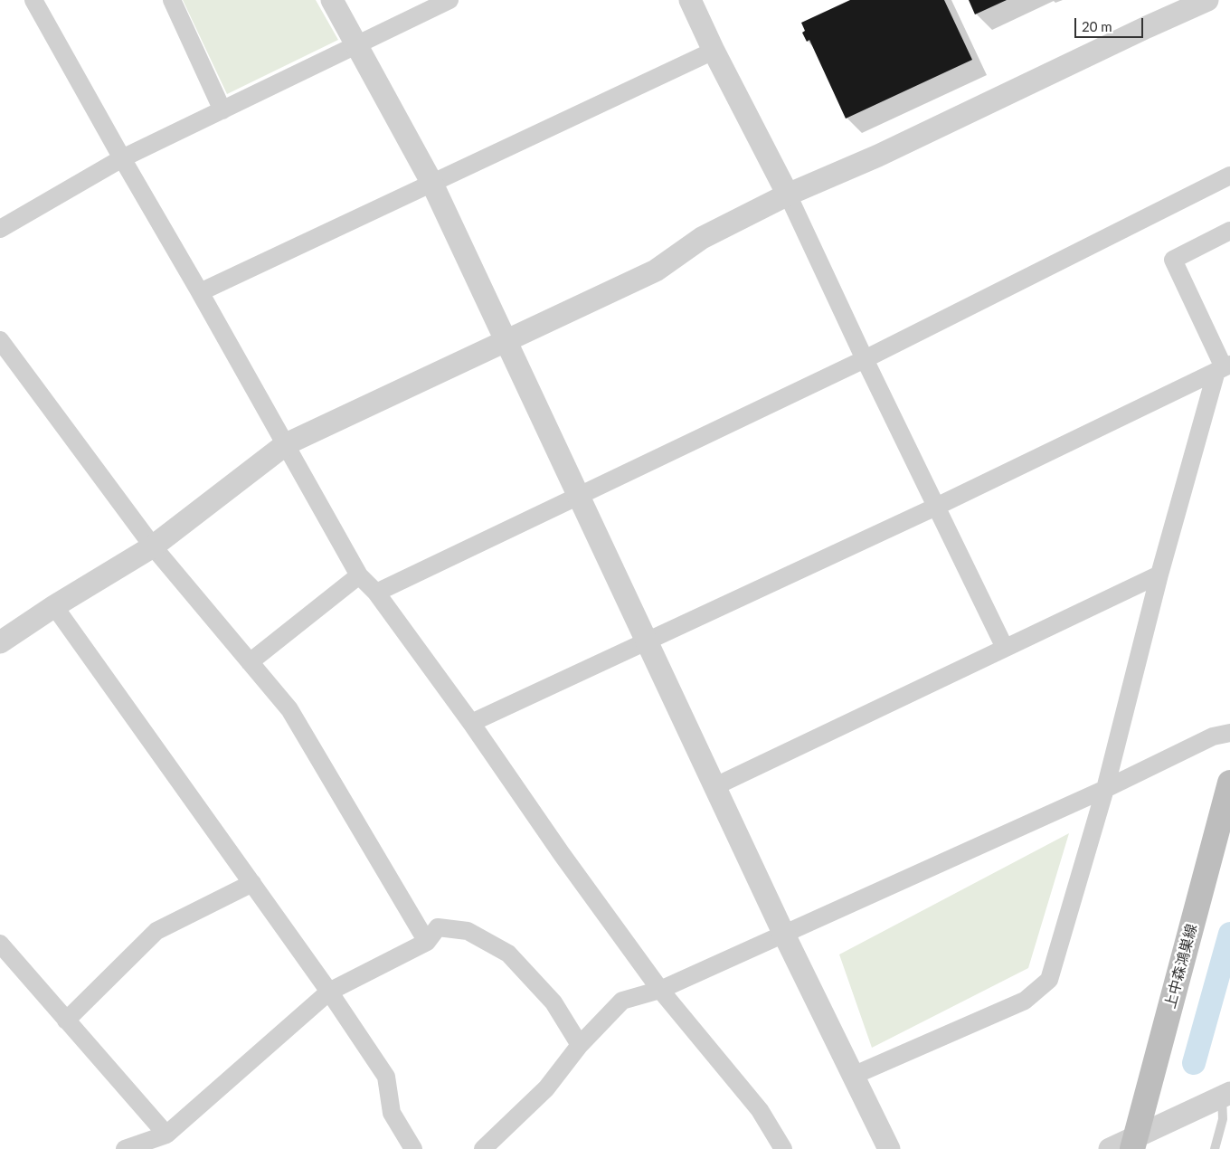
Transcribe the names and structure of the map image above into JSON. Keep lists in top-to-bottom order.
{
  "streets": {
    "main road": ["上中森鴻巣線"]
  },
  "scale_bar": "20 m"
}
